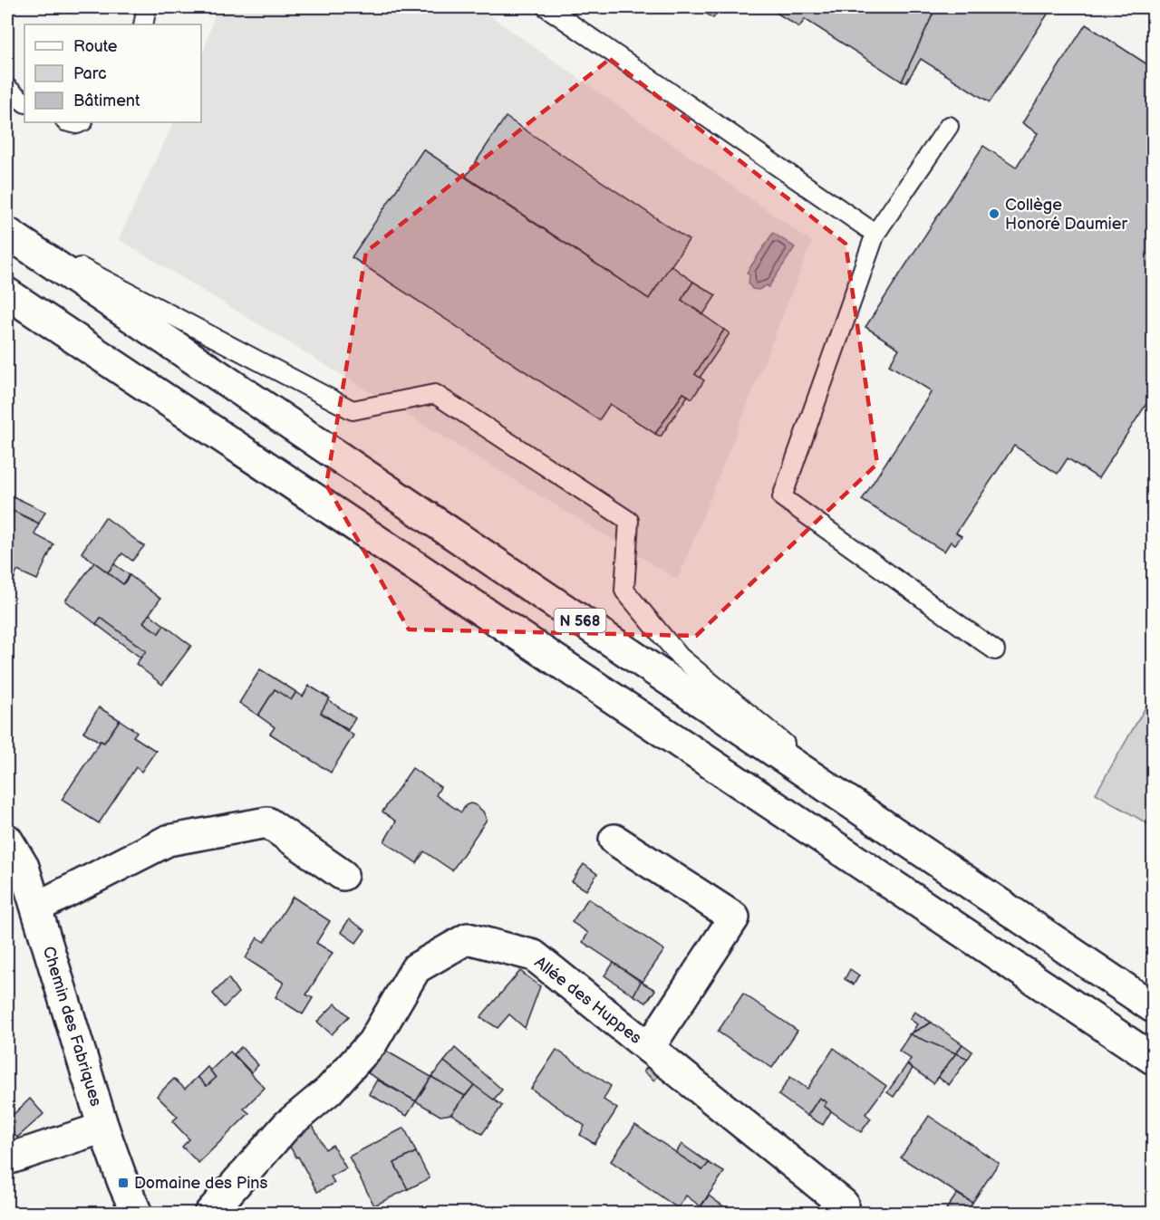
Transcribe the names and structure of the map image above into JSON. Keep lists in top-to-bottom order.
{
  "streets": {
    "main road": ["N 568", "Allée des Huppes", "Chemin des Fabriques"]
  },
  "places": {
    "other": ["Collège Honoré Daumier"],
    "transit": ["Domaine des Pins"]
  },
  "legend": ["Route", "Parc", "Bâtiment"]
}
